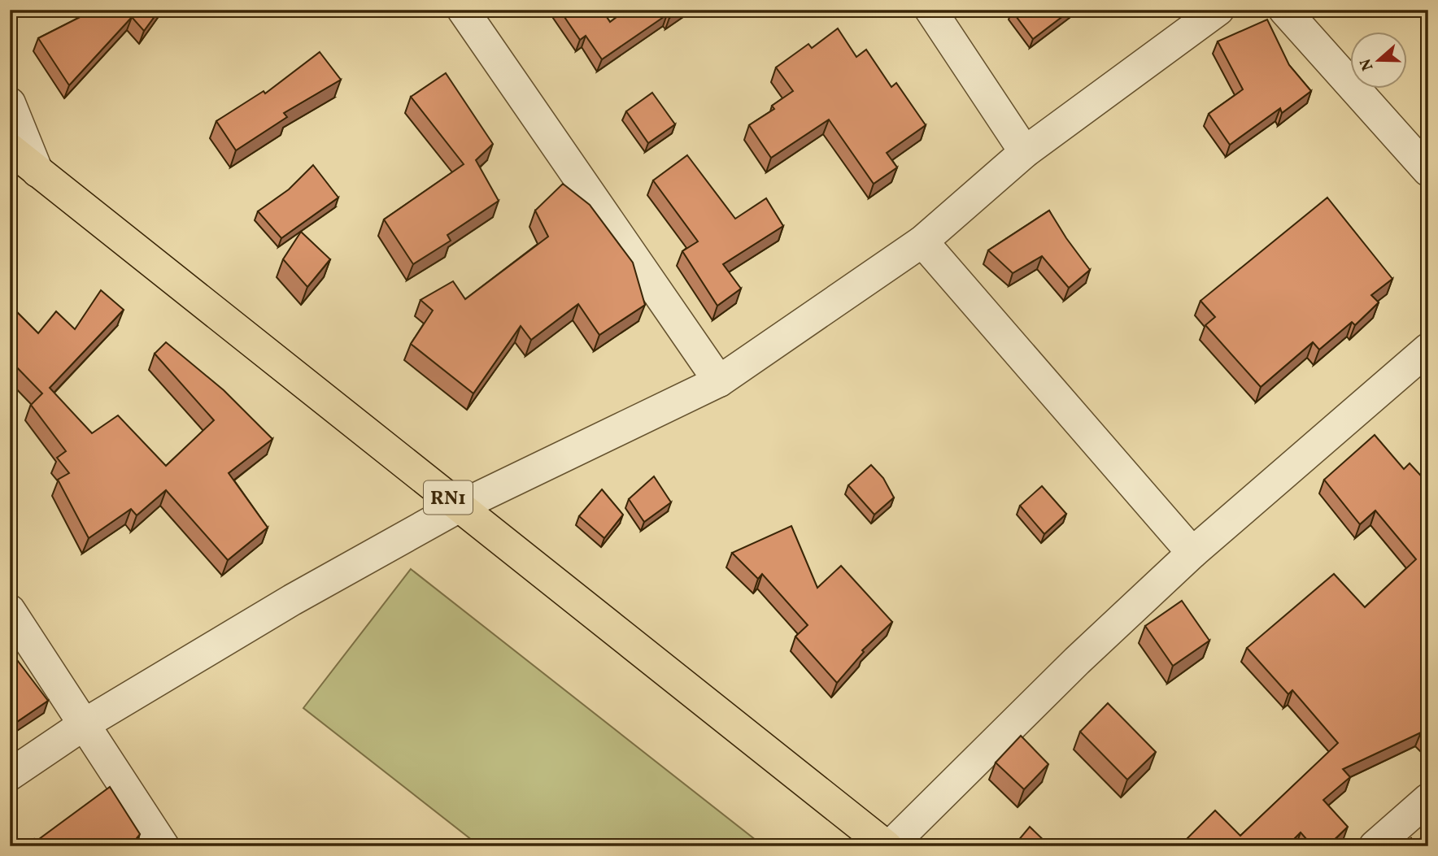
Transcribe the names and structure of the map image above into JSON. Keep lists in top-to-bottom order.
{
  "streets": {
    "highway": ["RN1"]
  },
  "north": "left"
}
